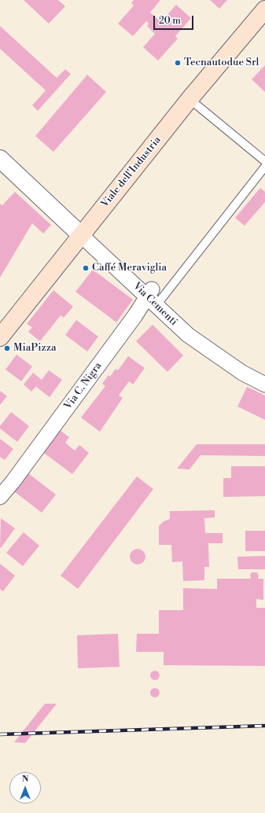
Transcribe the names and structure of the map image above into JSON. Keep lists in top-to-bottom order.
{
  "streets": {
    "main road": ["Viale dell'Industria"],
    "street": ["Via Cementi", "Via C. Nigra"]
  },
  "crossings": [
    ["Viale dell'Industria", "Via Cementi"],
    ["Via Cementi", "Via C. Nigra"]
  ],
  "places": ["Tecnautodue Srl", "Caffé Meraviglia", "MiaPizza"],
  "scale_bar": "20 m",
  "north": "top"
}
